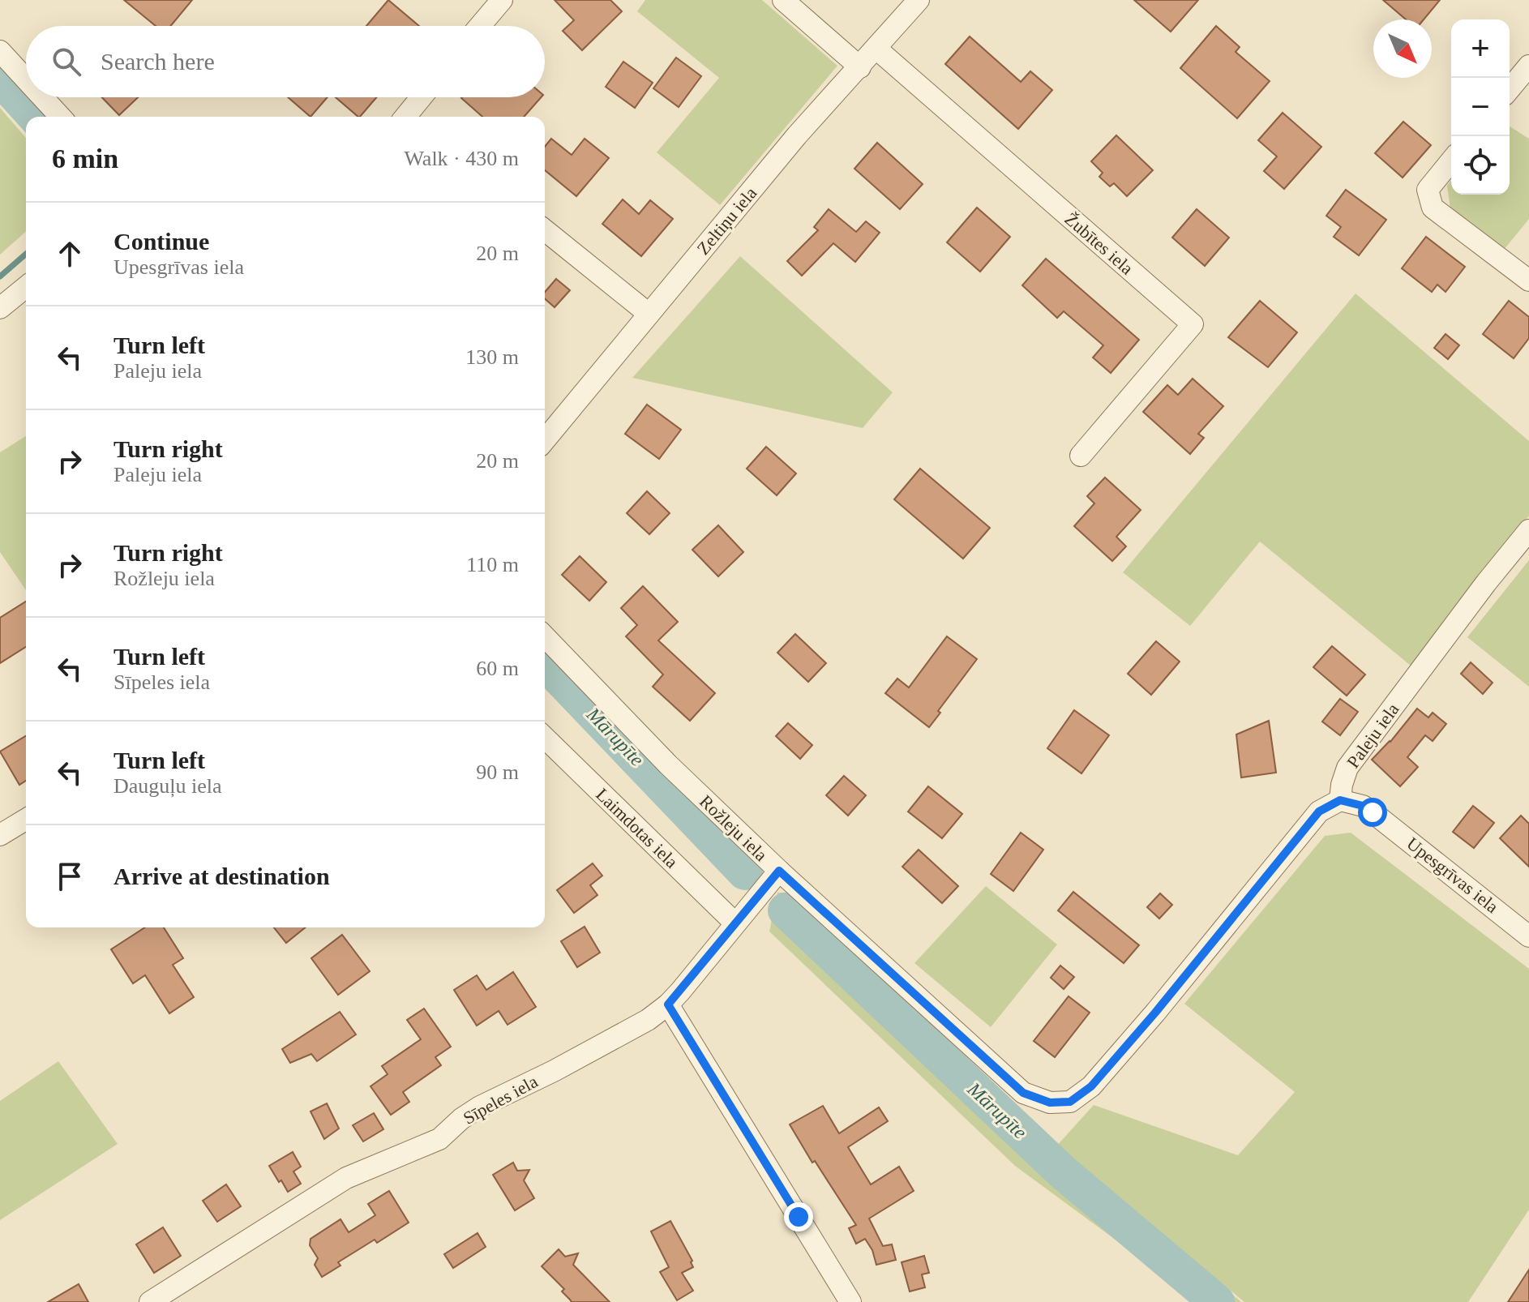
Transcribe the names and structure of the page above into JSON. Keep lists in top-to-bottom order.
{
  "streets": {
    "street": [
      "Zeltiņu iela",
      "Žubītes iela",
      "Paleju iela",
      "Laimdotas iela",
      "Rožleju iela",
      "Upesgrīvas iela",
      "Sīpeles iela"
    ]
  },
  "crossings": [
    ["Zeltiņu iela", "Žubītes iela"],
    ["Paleju iela", "Rožleju iela"],
    ["Paleju iela", "Upesgrīvas iela"],
    ["Laimdotas iela", "Sīpeles iela"],
    ["Rožleju iela", "Upesgrīvas iela"],
    ["Rožleju iela", "Sīpeles iela"]
  ],
  "water": ["Mārupīte"],
  "north": "bottom right",
  "page": {
    "map_buttons": ["+", "−"],
    "search": "Search here",
    "heading": ["6 min", "Walk · 430 m"],
    "list": [
      ["Continue", "Upesgrīvas iela", "20 m"],
      ["Turn left", "Paleju iela", "130 m"],
      ["Turn right", "Paleju iela", "20 m"],
      ["Turn right", "Rožleju iela", "110 m"],
      ["Turn left", "Sīpeles iela", "60 m"],
      ["Turn left", "Dauguļu iela", "90 m"],
      "Arrive at destination"
    ]
  }
}
